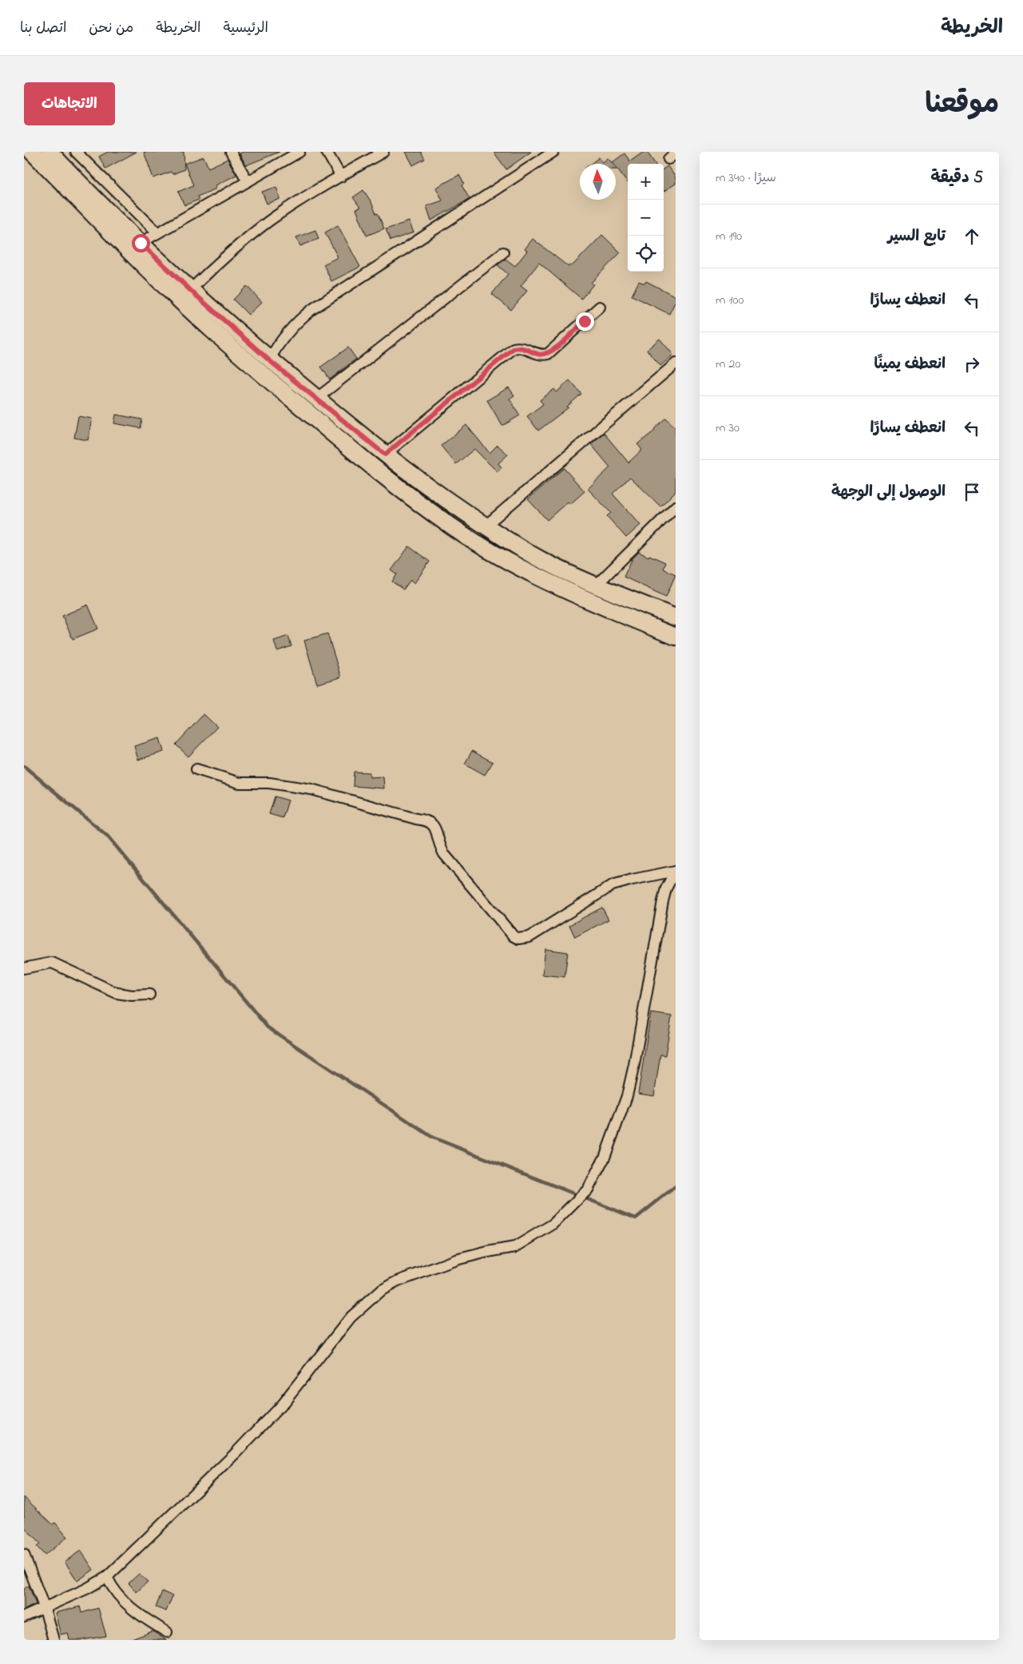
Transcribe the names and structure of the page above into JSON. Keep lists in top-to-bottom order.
{
  "north": "top",
  "page": {
    "header": "الخريطة",
    "nav": [
      "الرئيسية",
      "الخريطة",
      "من نحن",
      "اتصل بنا"
    ],
    "title": "موقعنا",
    "buttons": "الاتجاهات",
    "heading": ["5 دقيقة", "سيرًا · 340 m"],
    "map_buttons": ["+", "−"],
    "list": [
      ["تابع السير", "190 m"],
      ["انعطف يسارًا", "100 m"],
      ["انعطف يمينًا", "20 m"],
      ["انعطف يسارًا", "30 m"],
      "الوصول إلى الوجهة"
    ]
  }
}
